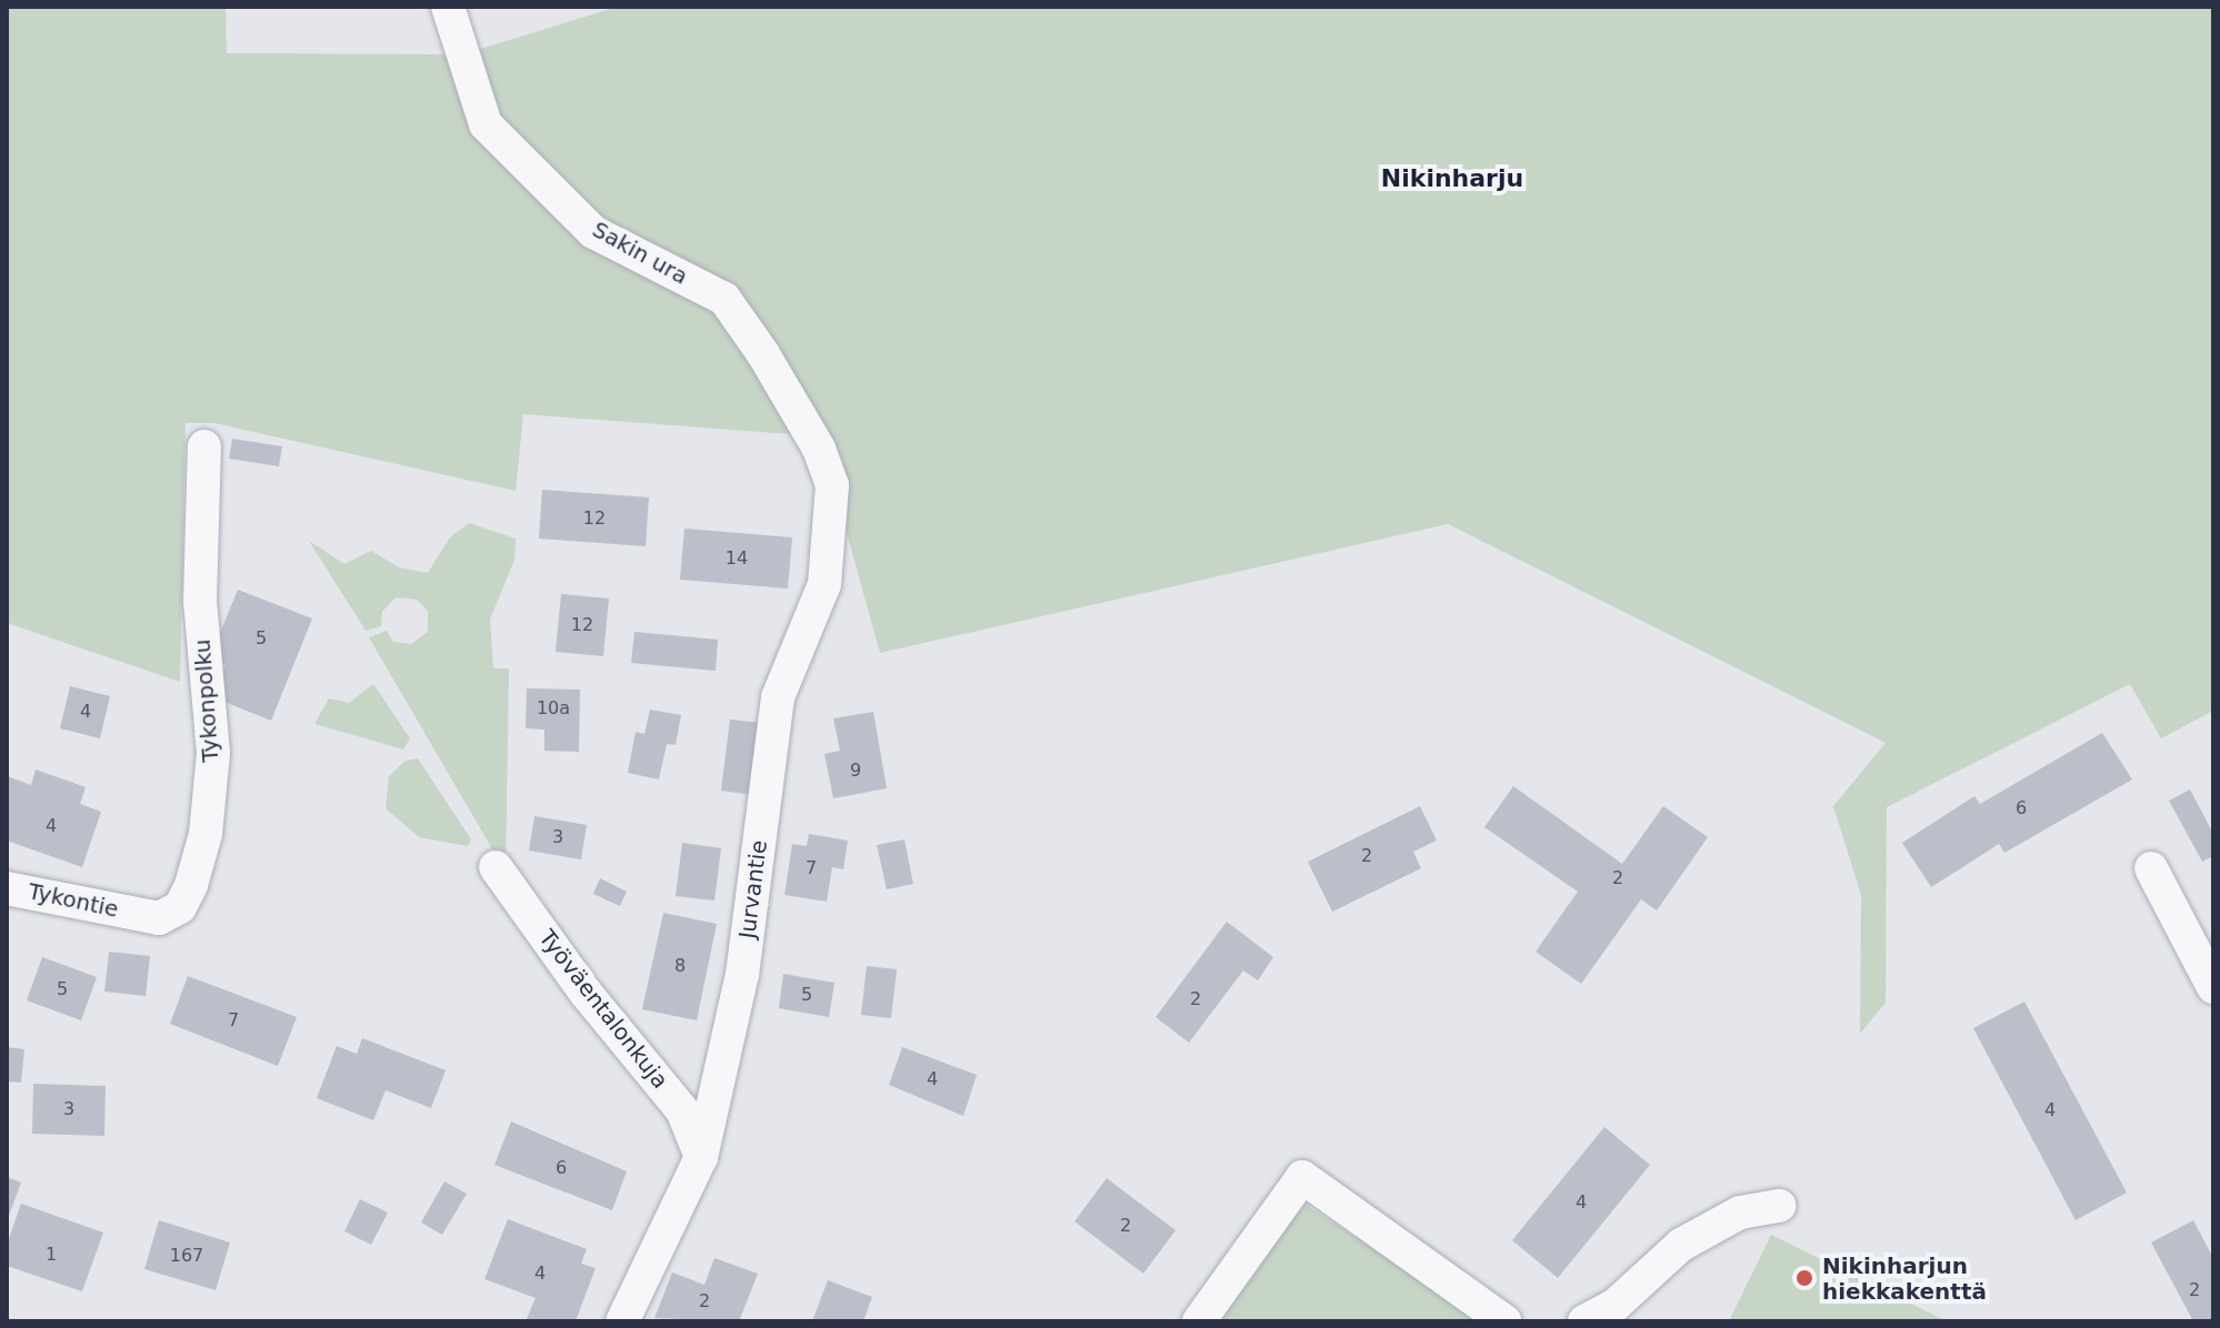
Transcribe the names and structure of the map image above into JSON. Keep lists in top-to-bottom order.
{
  "streets": {
    "street": [
      "Sakin ura",
      "Tykonpolku",
      "Jurvantie",
      "Tykontie",
      "Työväentalonkuja"
    ]
  },
  "crossings": [
    ["Sakin ura", "Jurvantie"],
    ["Tykonpolku", "Tykontie"],
    ["Jurvantie", "Työväentalonkuja"]
  ],
  "districts": ["Nikinharju"],
  "places": ["Nikinharjun hiekkakenttä"],
  "house_numbers": [
    "12",
    "14",
    "12",
    "5",
    "10a",
    "4",
    "9",
    "6",
    "4",
    "3",
    "2",
    "7",
    "2",
    "8",
    "5",
    "5",
    "2",
    "7",
    "4",
    "3",
    "4",
    "6",
    "4",
    "2",
    "1",
    "167",
    "4",
    "2",
    "2"
  ]
}
